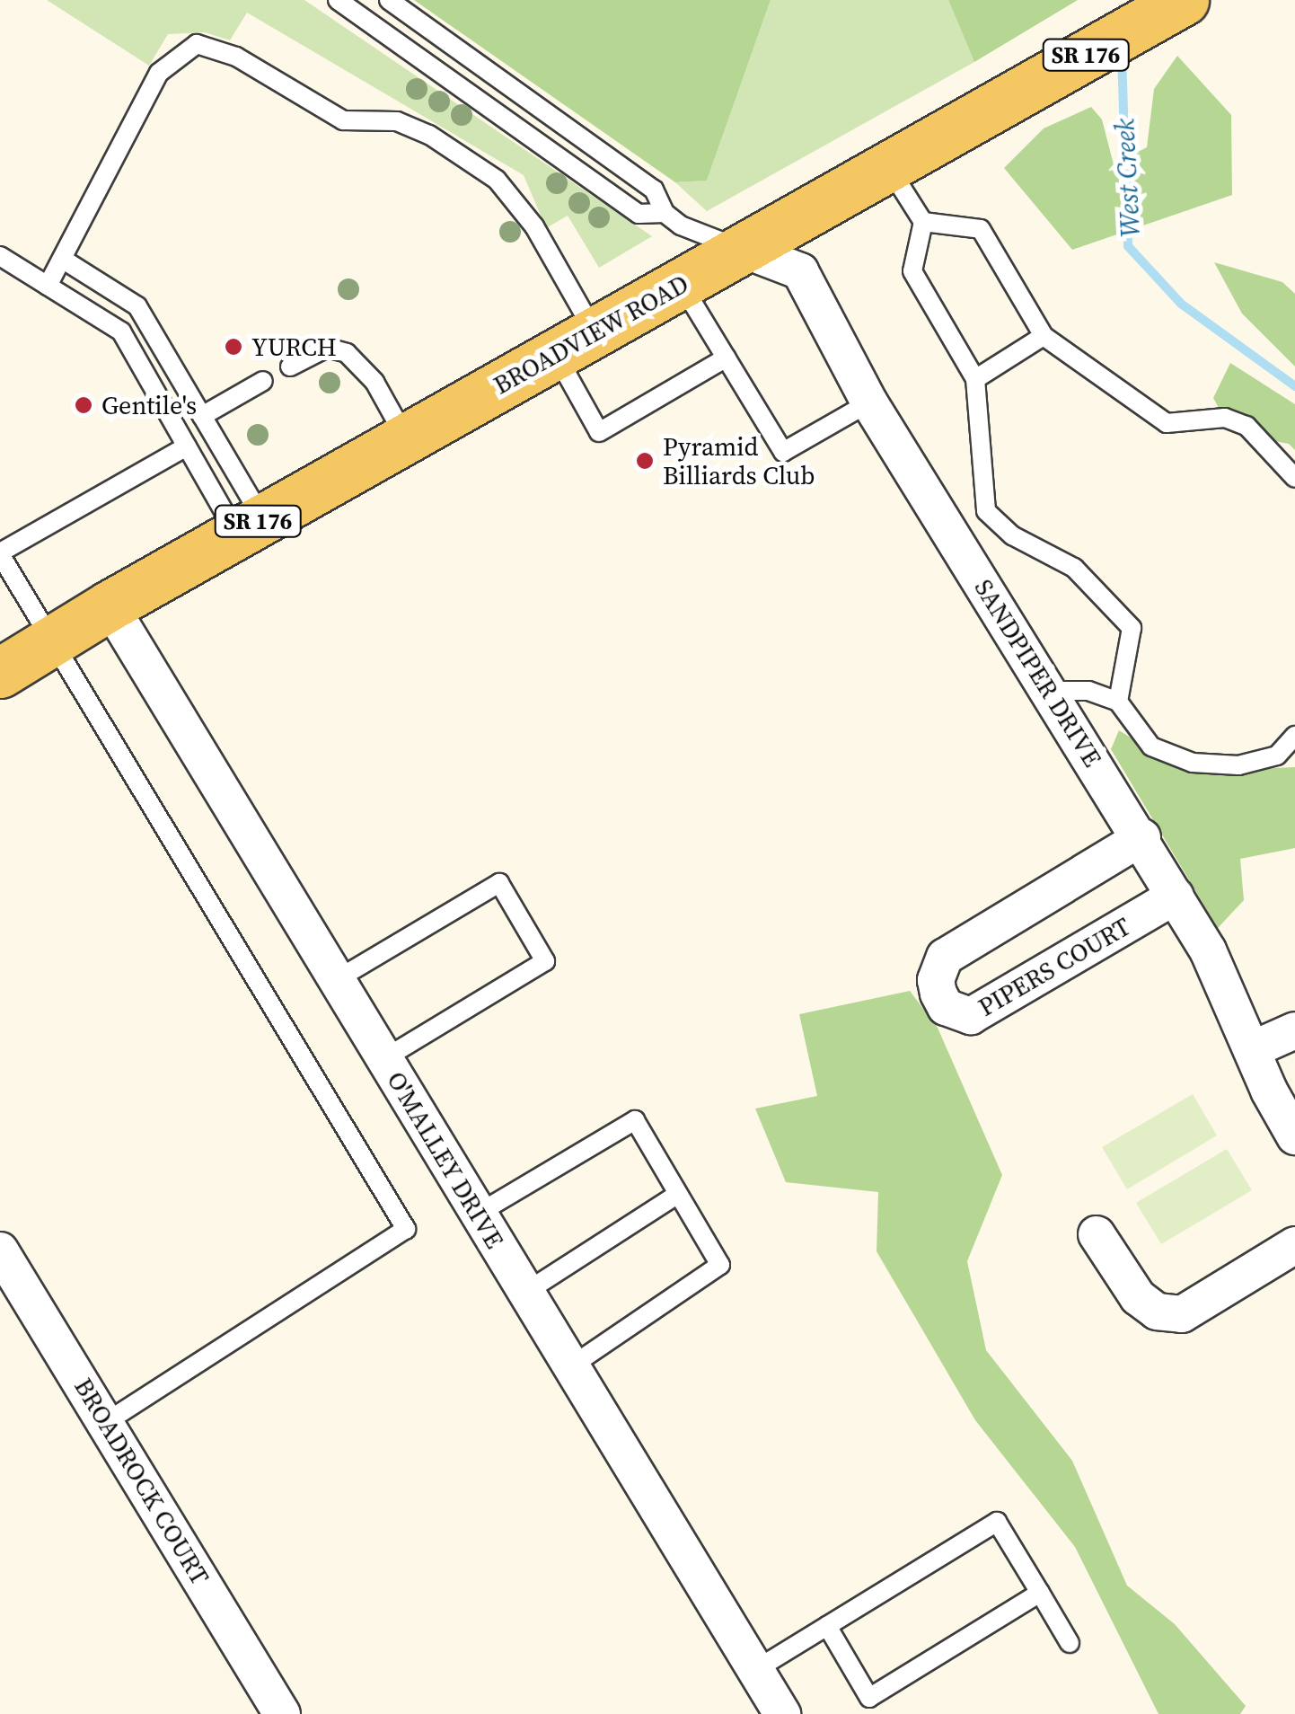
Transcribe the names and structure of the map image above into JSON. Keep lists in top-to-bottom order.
{
  "streets": {
    "main road": ["SR 176", "BROADVIEW ROAD"],
    "street": [
      "SANDPIPER DRIVE",
      "PIPERS COURT",
      "O'MALLEY DRIVE",
      "BROADROCK COURT"
    ]
  },
  "crossings": [
    ["BROADVIEW ROAD", "SANDPIPER DRIVE"],
    ["BROADVIEW ROAD", "O'MALLEY DRIVE"],
    ["SANDPIPER DRIVE", "PIPERS COURT"]
  ],
  "water": ["West Creek"],
  "places": ["YURCH", "Gentile's", "Pyramid Billiards Club"]
}
